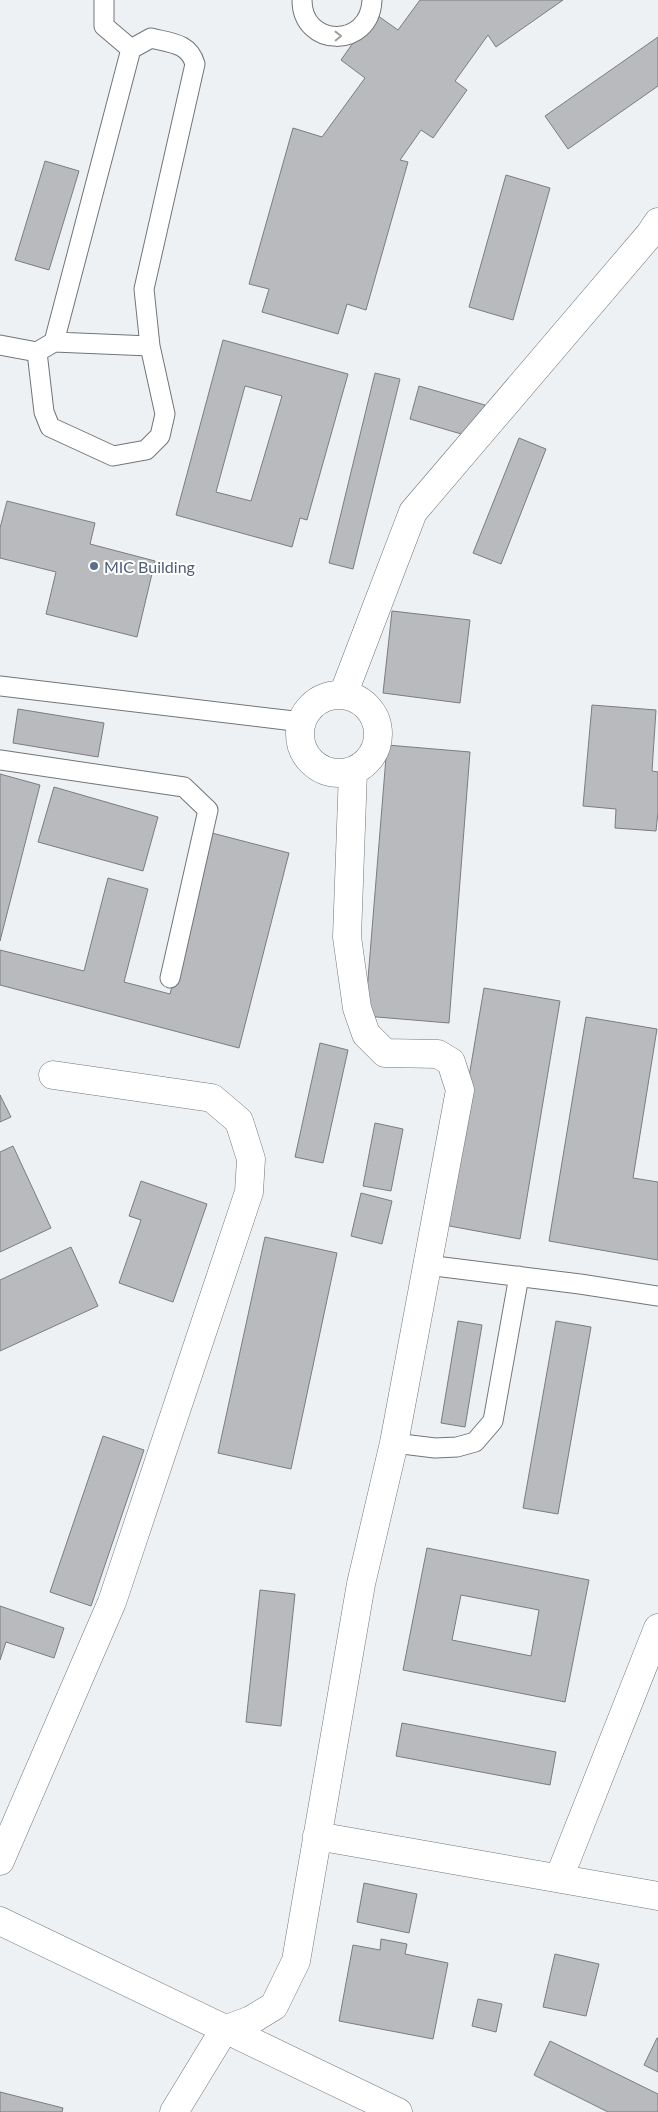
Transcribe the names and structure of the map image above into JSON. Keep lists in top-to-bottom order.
{
  "places": ["MIC Building"]
}
